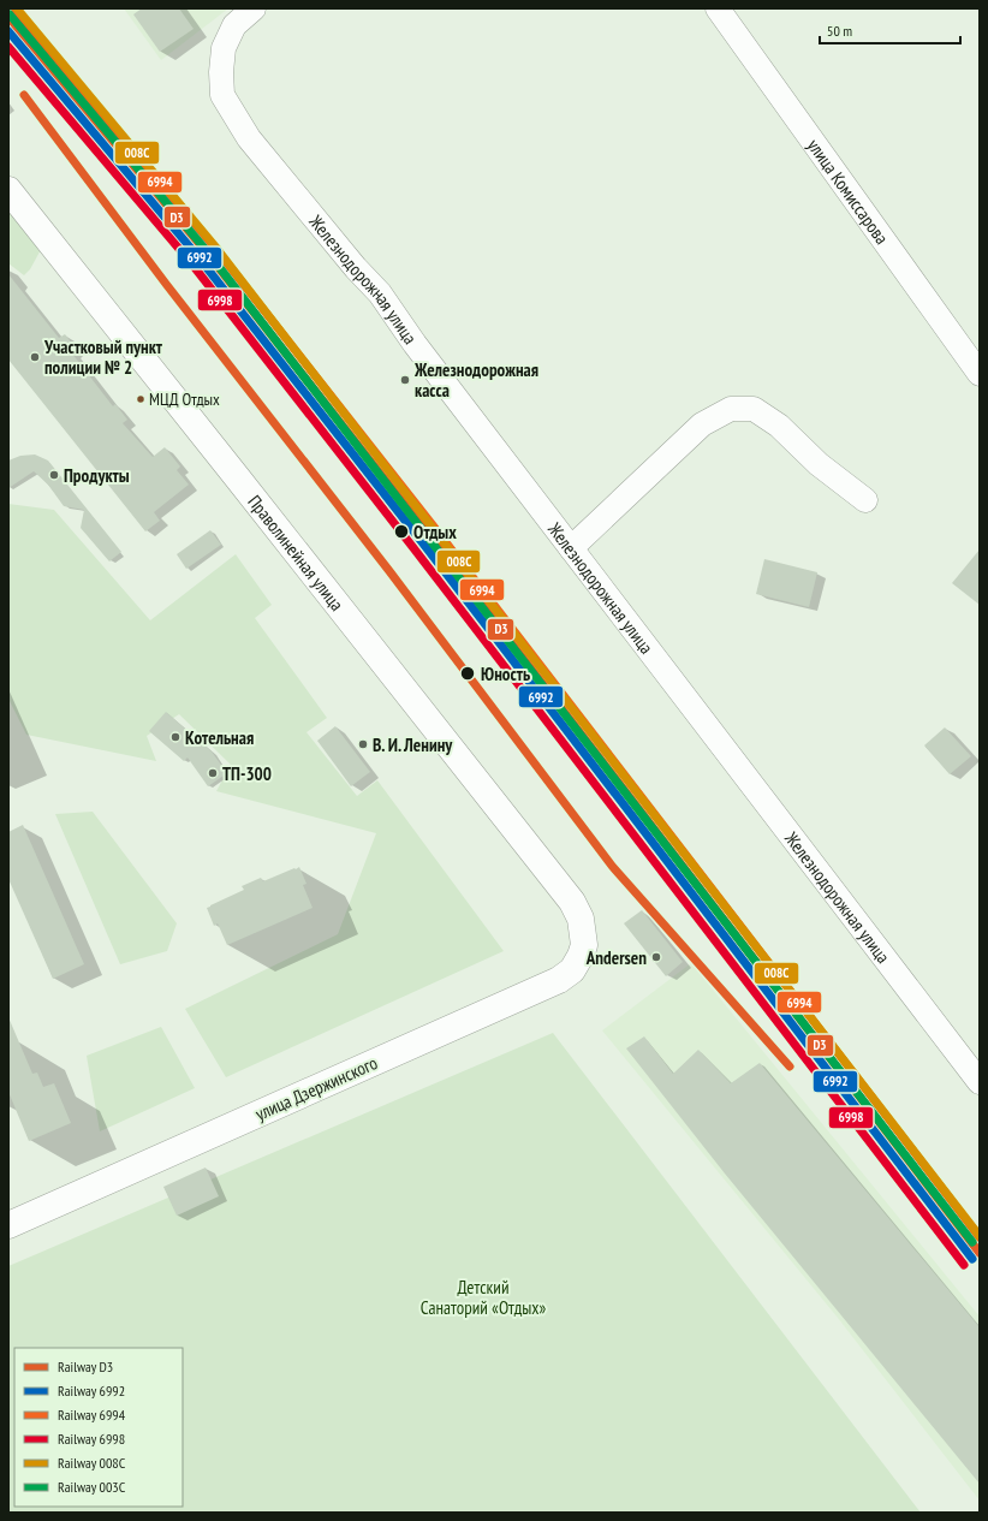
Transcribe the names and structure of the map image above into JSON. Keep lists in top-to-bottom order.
{
  "streets": {
    "main road": ["Праволинейная улица", "улица Дзержинского"],
    "street": ["улица Комиссарова", "Железнодорожная улица"]
  },
  "crossings": [
    ["Праволинейная улица", "улица Дзержинского"]
  ],
  "parks": ["Детский Санаторий «Отдых»"],
  "places": [
    "Участковый пункт полиции № 2",
    "Железнодорожная касса",
    "МЦД Отдых",
    "Продукты",
    "Отдых",
    "Юность",
    "Котельная",
    "В. И. Ленину",
    "ТП-300",
    "Andersen"
  ],
  "lines": [
    "rail line 008С",
    "rail line 6994",
    "rail line 003С",
    "rail line D3",
    "rail line 6992",
    "rail line 6998"
  ],
  "legend": [
    "Railway D3",
    "Railway 6992",
    "Railway 6994",
    "Railway 6998",
    "Railway 008С",
    "Railway 003С"
  ],
  "scale_bar": "50 m"
}
